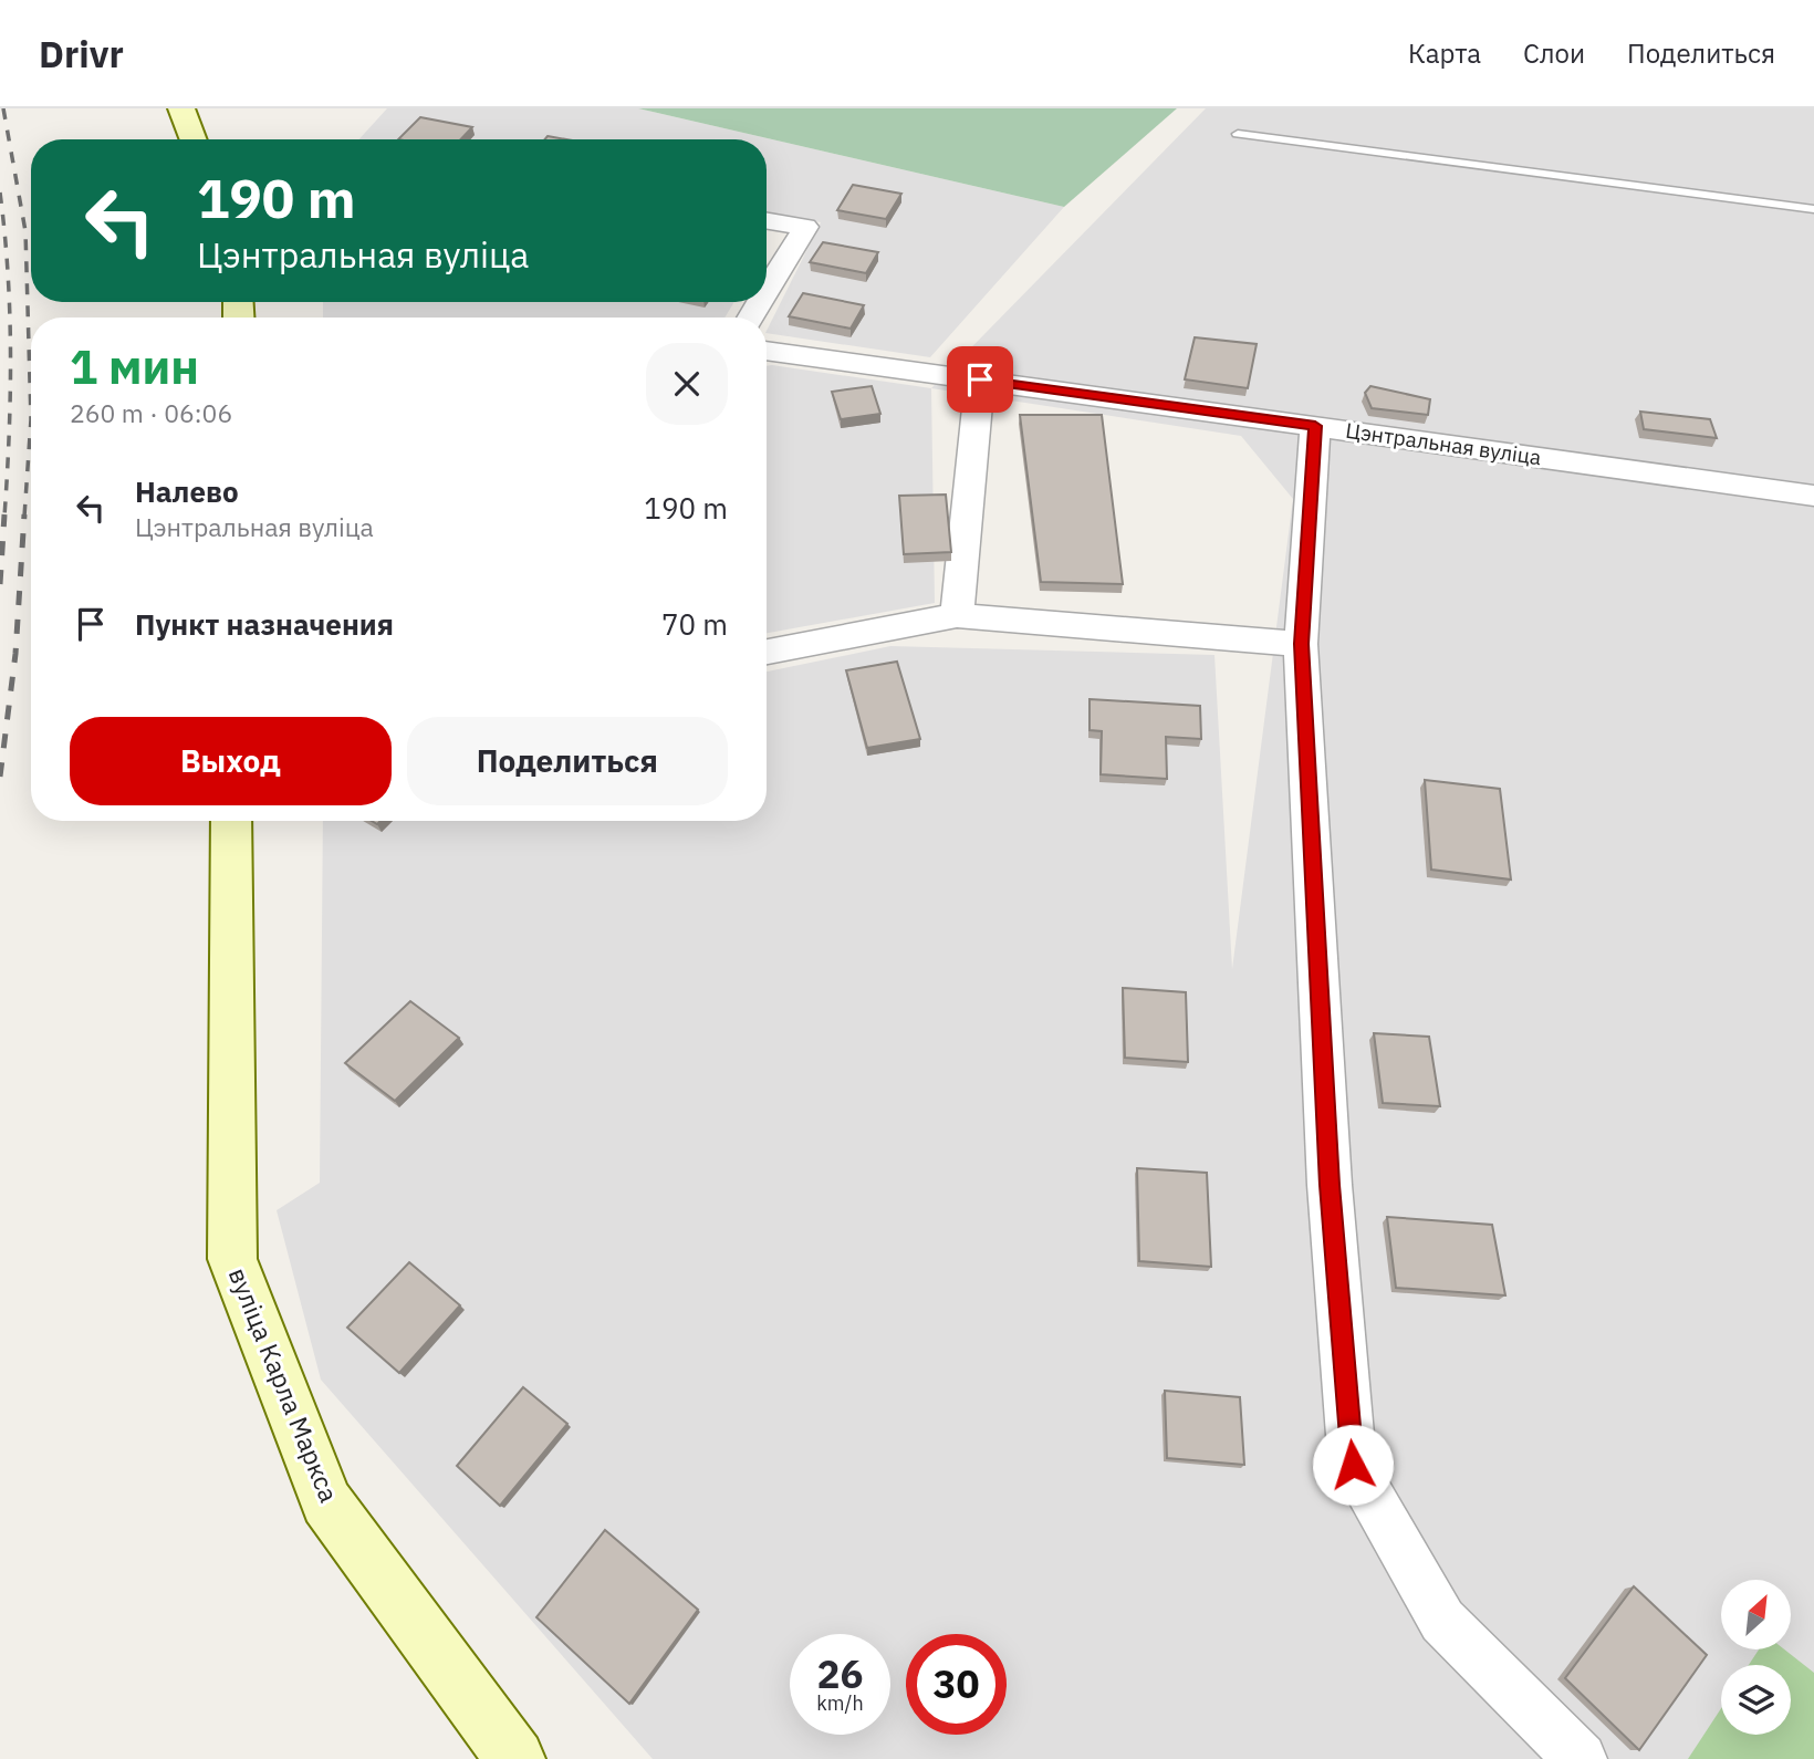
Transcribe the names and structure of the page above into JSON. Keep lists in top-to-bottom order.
{
  "streets": {
    "street": ["Цэнтральная вуліца", "вуліца Карла Маркса"]
  },
  "north": "top right",
  "page": {
    "header": "Drivr",
    "nav": ["Карта", "Слои", "Поделиться"],
    "turn": ["190 m", "Цэнтральная вуліца"],
    "heading": ["1 мин", "260 m · 06:06"],
    "list": [
      {
        "name": "Налево",
        "note": "Цэнтральная вуліца",
        "value": "190 m"
      },
      {
        "name": "Пункт назначения",
        "value": "70 m"
      }
    ],
    "buttons": ["Выход", "Поделиться"],
    "speed": "26 km/h",
    "limit": "30"
  }
}
